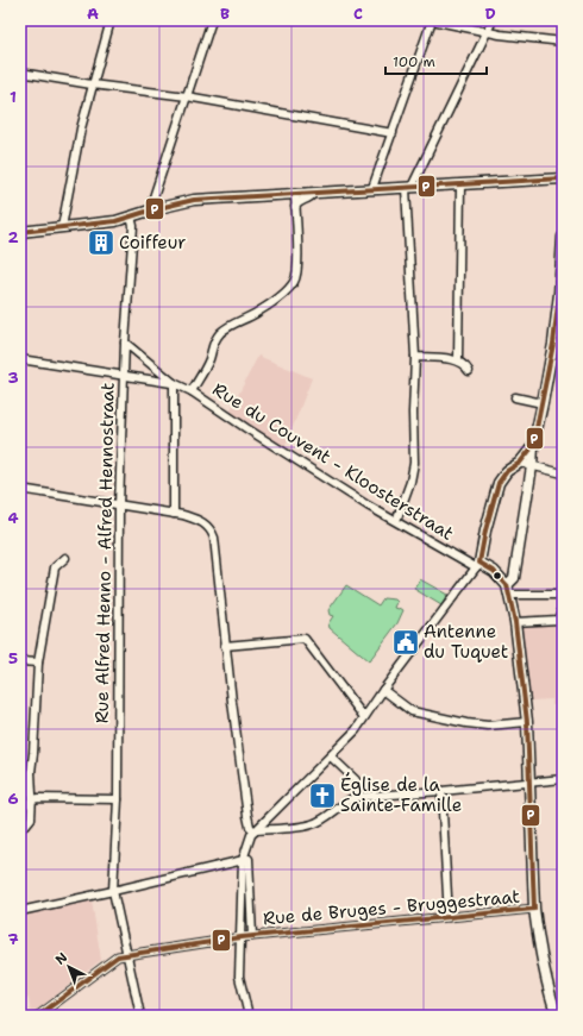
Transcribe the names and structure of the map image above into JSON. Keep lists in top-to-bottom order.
{
  "streets": {
    "street": ["Rue du Couvent - Kloosterstraat", "Rue Alfred Henno - Alfred Hennostraat", "Rue de Bruges - Bruggestraat"]
  },
  "crossings": [
    ["Rue du Couvent - Kloosterstraat", "Rue Alfred Henno - Alfred Hennostraat"],
    ["Rue Alfred Henno - Alfred Hennostraat", "Rue de Bruges - Bruggestraat"]
  ],
  "places": {
    "building": ["Coiffeur"],
    "public building": ["Antenne du Tuquet"],
    "church": ["Église de la Sainte-Famille"]
  },
  "lines": ["transit line P"],
  "scale_bar": "100 m",
  "north": "top left",
  "grid": {
    "columns": [
      "A",
      "B",
      "C",
      "D"
    ],
    "rows": [
      "1",
      "2",
      "3",
      "4",
      "5",
      "6",
      "7"
    ]
  }
}
